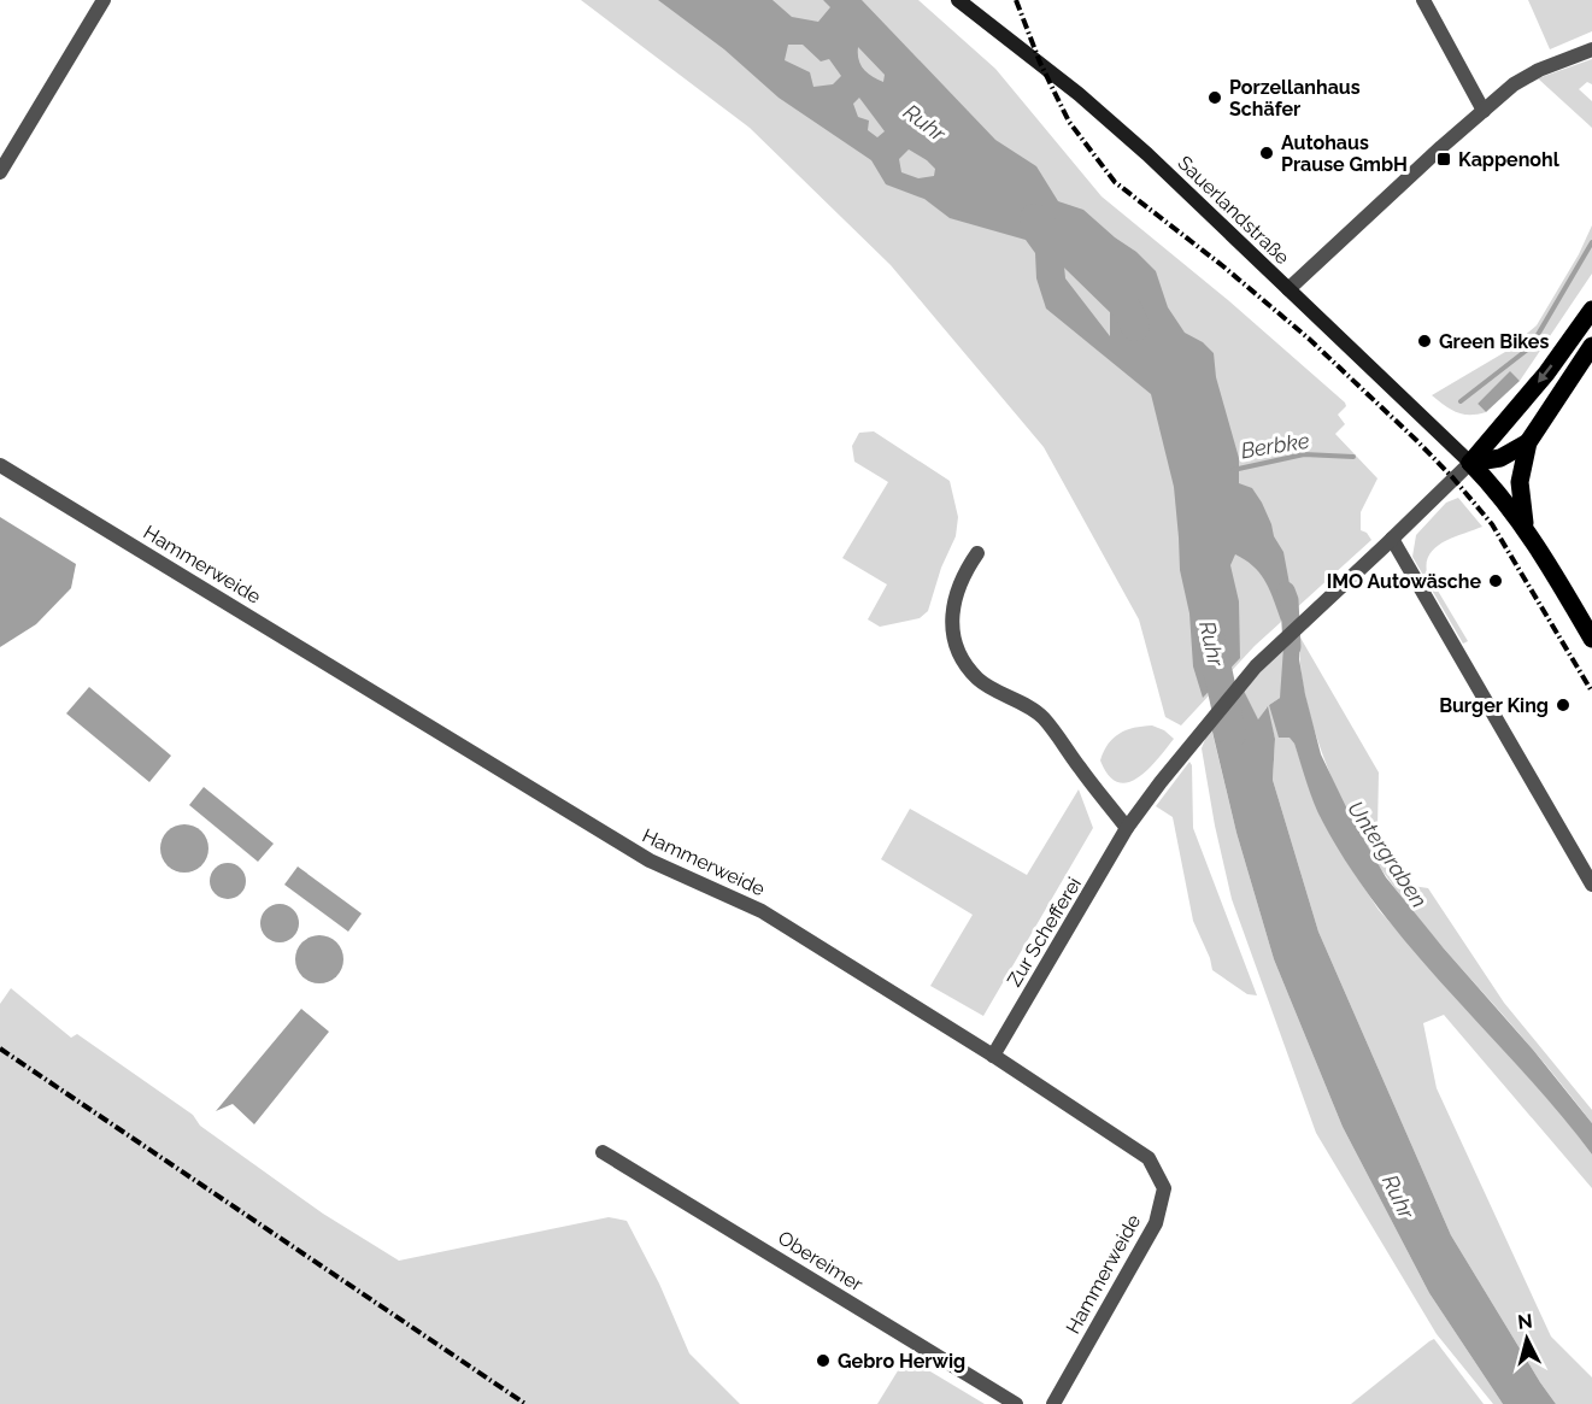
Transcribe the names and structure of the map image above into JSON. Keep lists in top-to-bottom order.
{
  "streets": {
    "street": [
      "Sauerlandstraße",
      "Hammerweide",
      "Zur Schefferei",
      "Obereimer"
    ]
  },
  "crossings": [
    ["Hammerweide", "Zur Schefferei"]
  ],
  "water": ["Ruhr", "Berbke", "Untergraben"],
  "places": {
    "other": [
      "Porzellanhaus Schäfer",
      "Autohaus Prause GmbH",
      "Green Bikes",
      "IMO Autowäsche",
      "Burger King",
      "Gebro Herwig"
    ],
    "transit": ["Kappenohl"]
  },
  "north": "top"
}
